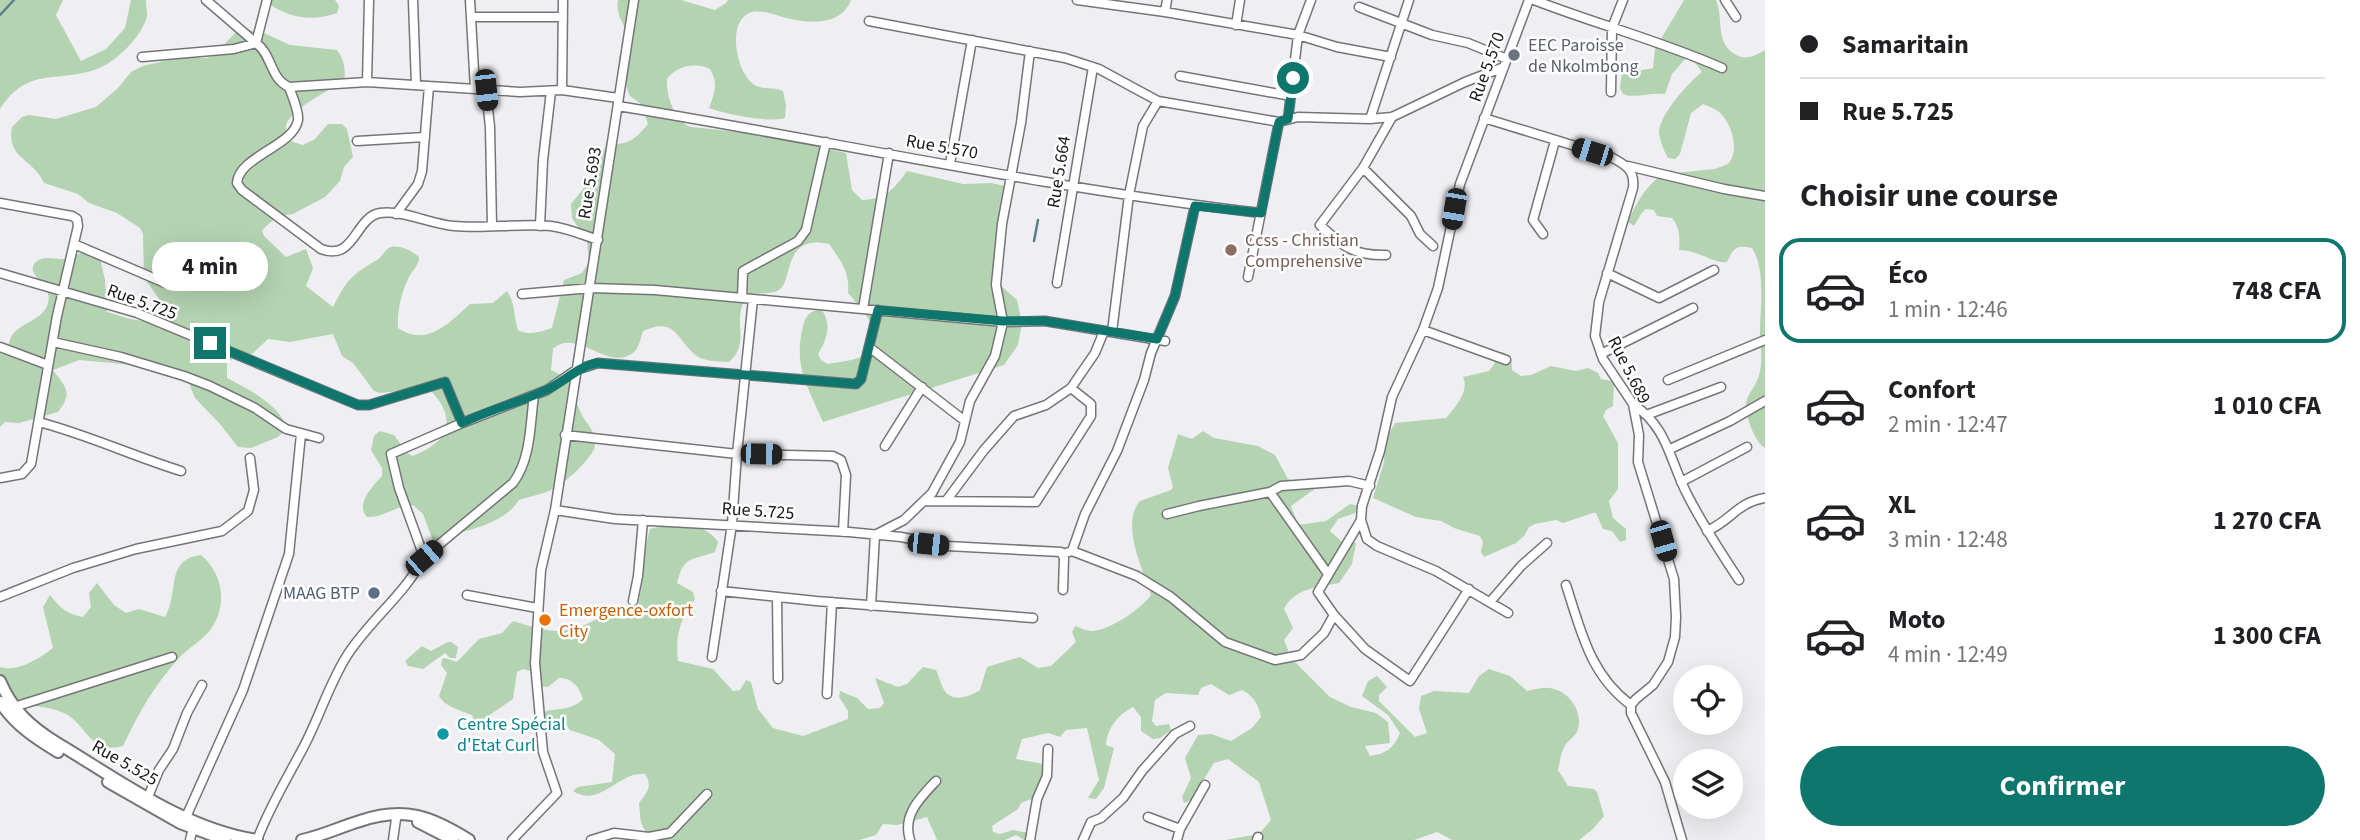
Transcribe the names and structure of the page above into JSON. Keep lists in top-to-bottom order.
{
  "streets": {
    "street": [
      "Rue 5.570",
      "Rue 5.664",
      "Rue 5.693",
      "Rue 5.725",
      "Rue 5.689",
      "Rue 5.525"
    ]
  },
  "crossings": [
    ["Rue 5.570", "Rue 5.664"],
    ["Rue 5.570", "Rue 5.693"]
  ],
  "places": [
    "EEC Paroisse de Nkolmbong",
    "Ccss - Christian Comprehensive",
    "MAAG BTP",
    "Emergence-oxfort City",
    "Centre Spécial d'Etat Curl"
  ],
  "page": {
    "banner": ["Samaritain", "Rue 5.725"],
    "heading": "Choisir une course",
    "list": [
      {
        "name": "Éco",
        "note": "1 min · 12:46",
        "value": "748 CFA"
      },
      {
        "name": "Confort",
        "note": "2 min · 12:47",
        "value": "1 010 CFA"
      },
      {
        "name": "XL",
        "note": "3 min · 12:48",
        "value": "1 270 CFA"
      },
      {
        "name": "Moto",
        "note": "4 min · 12:49",
        "value": "1 300 CFA"
      }
    ],
    "bubble": "4 min",
    "buttons": "Confirmer"
  }
}
